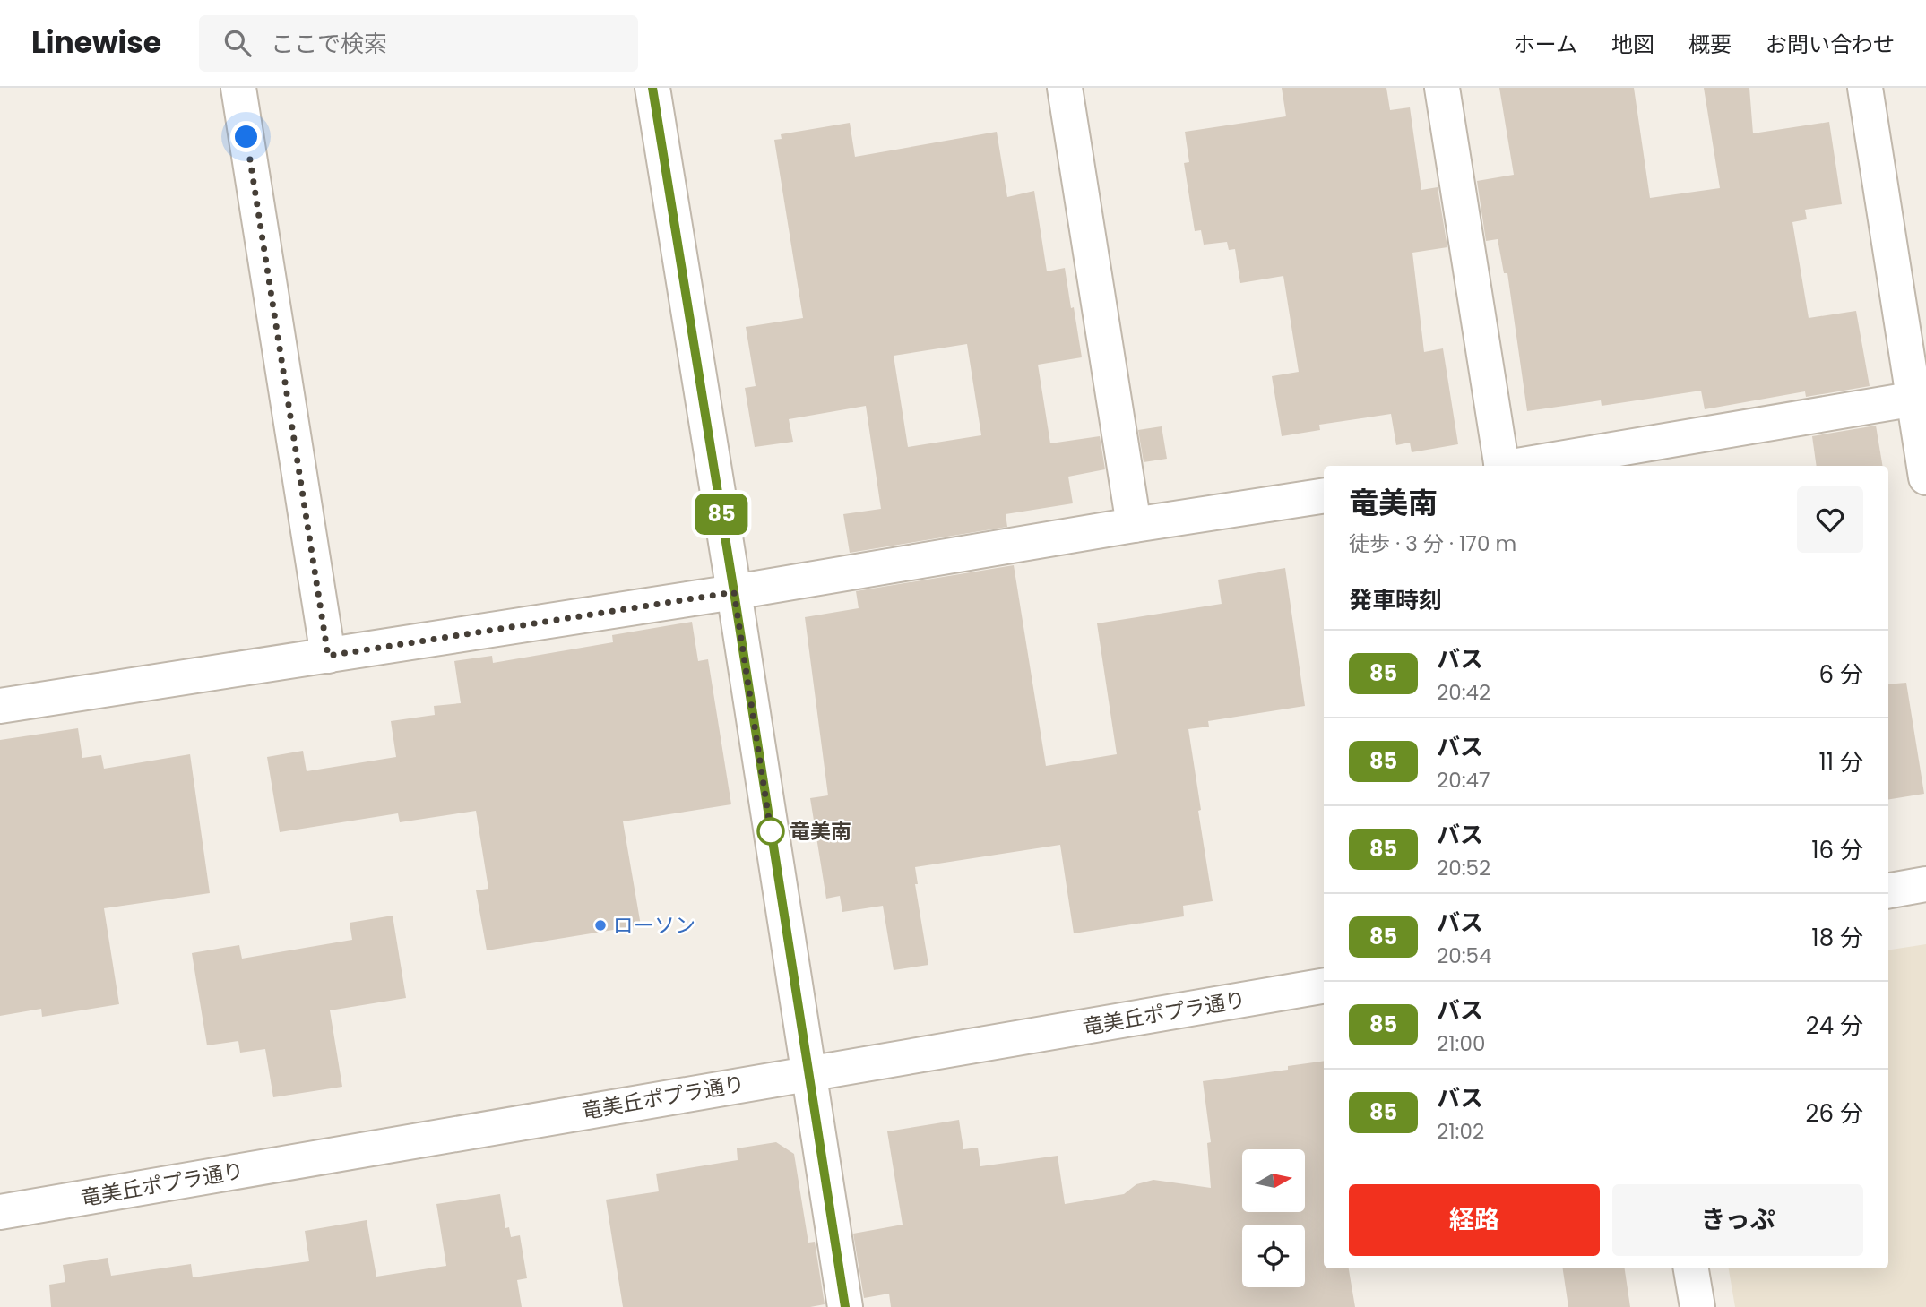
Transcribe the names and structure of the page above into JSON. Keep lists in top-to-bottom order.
{
  "streets": {
    "street": ["竜美丘ポプラ通り"]
  },
  "places": ["竜美南", "ローソン"],
  "lines": ["bus line 85"],
  "north": "right",
  "page": {
    "header": "Linewise",
    "search": "ここで検索",
    "nav": [
      "ホーム",
      "地図",
      "概要",
      "お問い合わせ"
    ],
    "on_map": "85",
    "heading": [
      ["竜美南", "徒歩 · 3 分 · 170 m"],
      "発車時刻"
    ],
    "list": [
      {
        "mark": "85",
        "name": "バス",
        "note": "20:42",
        "value": "6 分"
      },
      {
        "mark": "85",
        "name": "バス",
        "note": "20:47",
        "value": "11 分"
      },
      {
        "mark": "85",
        "name": "バス",
        "note": "20:52",
        "value": "16 分"
      },
      {
        "mark": "85",
        "name": "バス",
        "note": "20:54",
        "value": "18 分"
      },
      {
        "mark": "85",
        "name": "バス",
        "note": "21:00",
        "value": "24 分"
      },
      {
        "mark": "85",
        "name": "バス",
        "note": "21:02",
        "value": "26 分"
      }
    ],
    "buttons": ["経路", "きっぷ"]
  }
}
